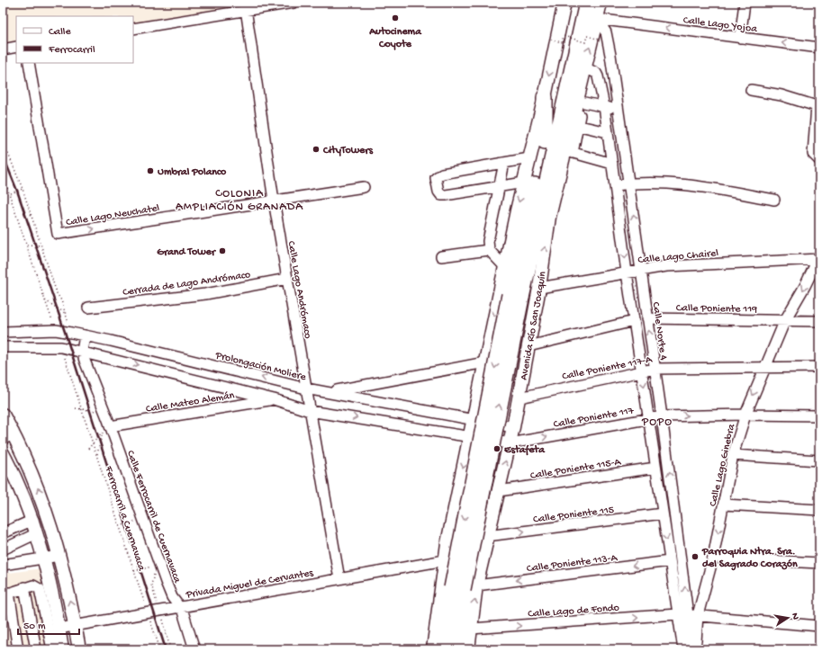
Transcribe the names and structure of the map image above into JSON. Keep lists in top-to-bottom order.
{
  "streets": {
    "highway": ["Avenida Río San Joaquín"],
    "street": [
      "Calle Lago Yojoa",
      "Calle Lago Neuchatel",
      "Calle Lago Chairel",
      "Cerrada de Lago Andrómaco",
      "Calle Lago Andrómaco",
      "Calle Poniente 119",
      "Calle Norte 4",
      "Prolongación Moliere",
      "Calle Poniente 117-A",
      "Calle Mateo Alemán",
      "Calle Poniente 117",
      "Calle Lago Ginebra",
      "Calle Poniente 115-A",
      "Calle Poniente 115",
      "Calle Ferrocarril de Cuernavaca",
      "Calle Poniente 113-A",
      "Privada Miguel de Cervantes",
      "Calle Lago de Fondo"
    ],
    "path": ["Ferrocarril a Cuernavaca"]
  },
  "crossings": [
    ["Calle Lago Yojoa", "Avenida Río San Joaquín"],
    ["Calle Lago Yojoa", "Calle Norte 4"],
    ["Calle Lago Neuchatel", "Calle Lago Andrómaco"],
    ["Calle Lago Chairel", "Avenida Río San Joaquín"],
    ["Calle Lago Chairel", "Calle Norte 4"],
    ["Calle Lago Chairel", "Calle Lago Ginebra"],
    ["Cerrada de Lago Andrómaco", "Calle Lago Andrómaco"],
    ["Calle Lago Andrómaco", "Prolongación Moliere"],
    ["Calle Lago Andrómaco", "Privada Miguel de Cervantes"],
    ["Calle Poniente 119", "Calle Norte 4"],
    ["Calle Poniente 119", "Calle Lago Ginebra"],
    ["Avenida Río San Joaquín", "Calle Norte 4"],
    ["Avenida Río San Joaquín", "Prolongación Moliere"],
    ["Avenida Río San Joaquín", "Calle Poniente 117-A"],
    ["Avenida Río San Joaquín", "Calle Poniente 117"],
    ["Avenida Río San Joaquín", "Calle Poniente 115-A"],
    ["Avenida Río San Joaquín", "Calle Poniente 115"],
    ["Avenida Río San Joaquín", "Calle Poniente 113-A"],
    ["Avenida Río San Joaquín", "Calle Lago de Fondo"],
    ["Calle Norte 4", "Calle Poniente 117-A"],
    ["Calle Norte 4", "Calle Poniente 117"],
    ["Calle Norte 4", "Calle Lago Ginebra"],
    ["Prolongación Moliere", "Calle Ferrocarril de Cuernavaca"],
    ["Calle Poniente 117-A", "Calle Lago Ginebra"],
    ["Calle Mateo Alemán", "Calle Ferrocarril de Cuernavaca"],
    ["Calle Mateo Alemán", "Ferrocarril a Cuernavaca"],
    ["Calle Poniente 117", "Calle Lago Ginebra"],
    ["Calle Ferrocarril de Cuernavaca", "Ferrocarril a Cuernavaca"],
    ["Calle Ferrocarril de Cuernavaca", "Privada Miguel de Cervantes"]
  ],
  "one_way": [
    "Calle Poniente 117",
    "Calle Lago Ginebra",
    "Calle Poniente 115",
    "Calle Poniente 113-A",
    "Calle Lago de Fondo"
  ],
  "districts": ["COLONIA AMPLIACIÓN GRANADA", "POPO"],
  "places": [
    "Autocinema Coyote",
    "CityTowers",
    "Umbral Polanco",
    "Grand Tower",
    "Estafeta",
    "Parroquia Ntra. Sra. del Sagrado Corazón"
  ],
  "legend": ["Calle", "Ferrocarril"],
  "scale_bar": "50 m",
  "north": "right"
}
